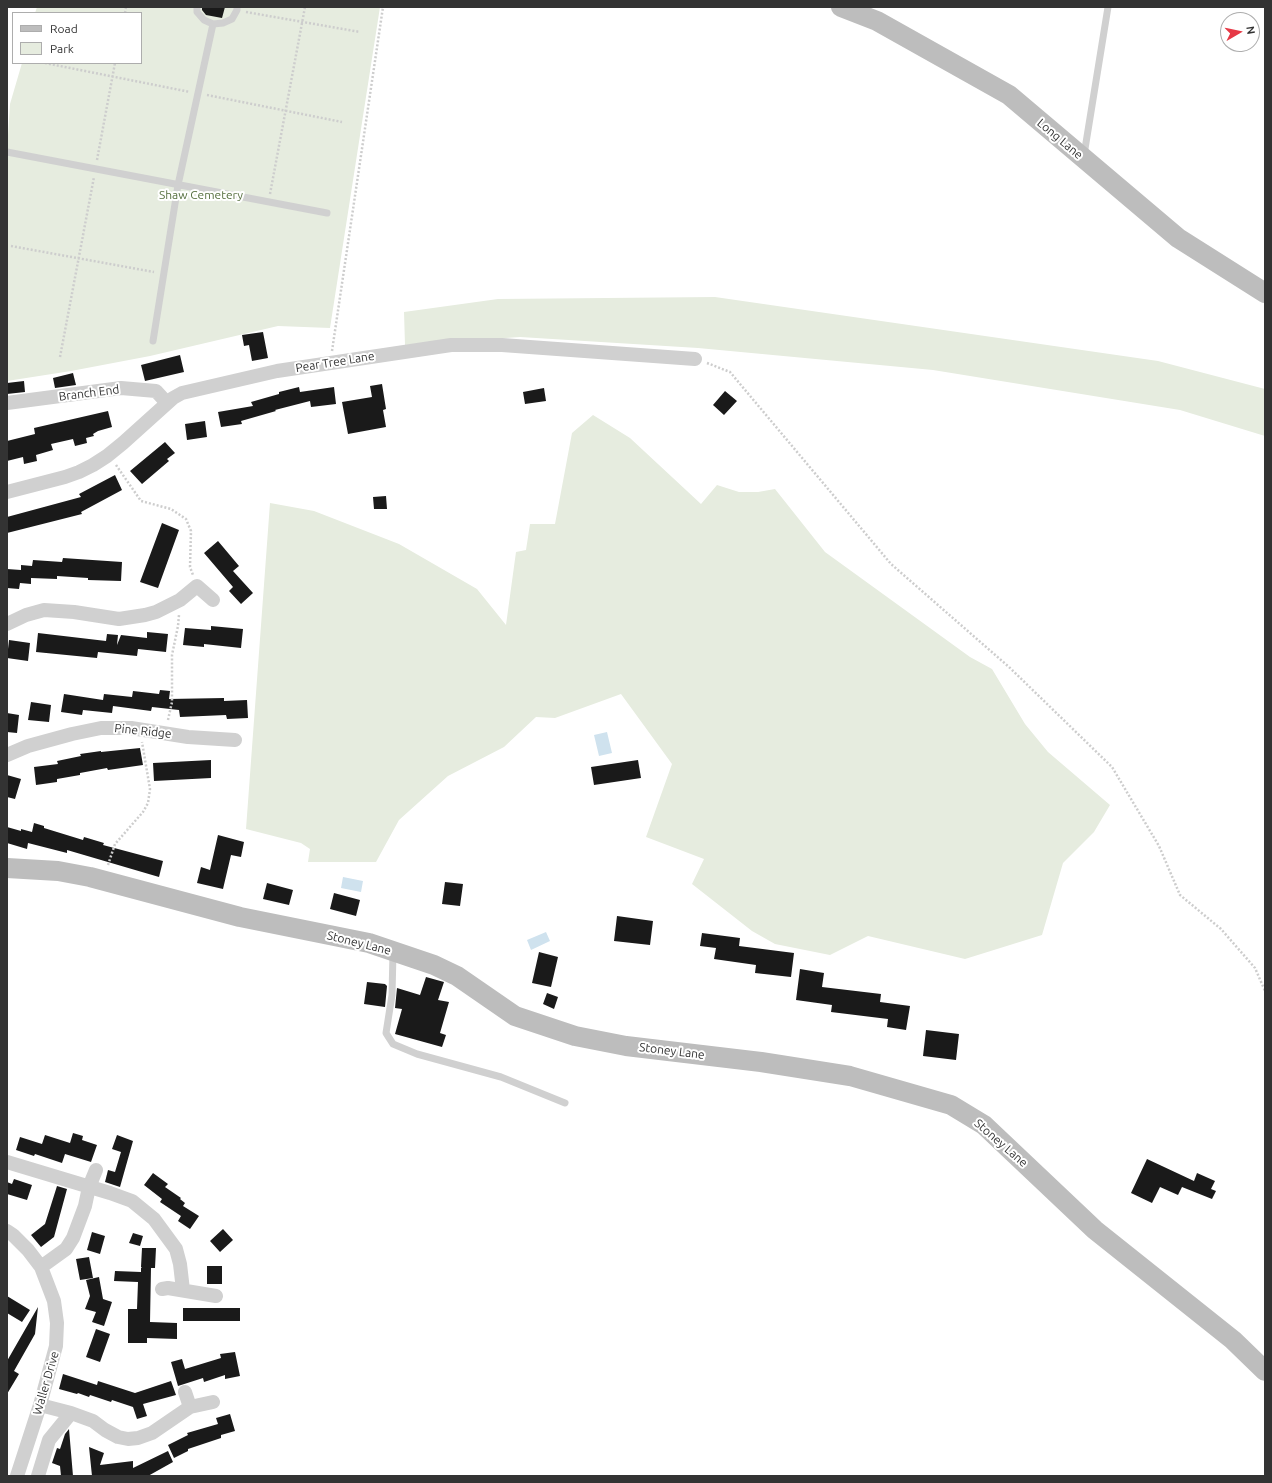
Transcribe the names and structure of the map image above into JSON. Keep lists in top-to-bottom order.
{
  "streets": {
    "street": [
      "Long Lane",
      "Pear Tree Lane",
      "Branch End",
      "Pine Ridge",
      "Stoney Lane",
      "Waller Drive"
    ]
  },
  "crossings": [
    ["Pear Tree Lane", "Branch End"]
  ],
  "parks": ["Shaw Cemetery"],
  "legend": ["Road", "Park"],
  "north": "right"
}
